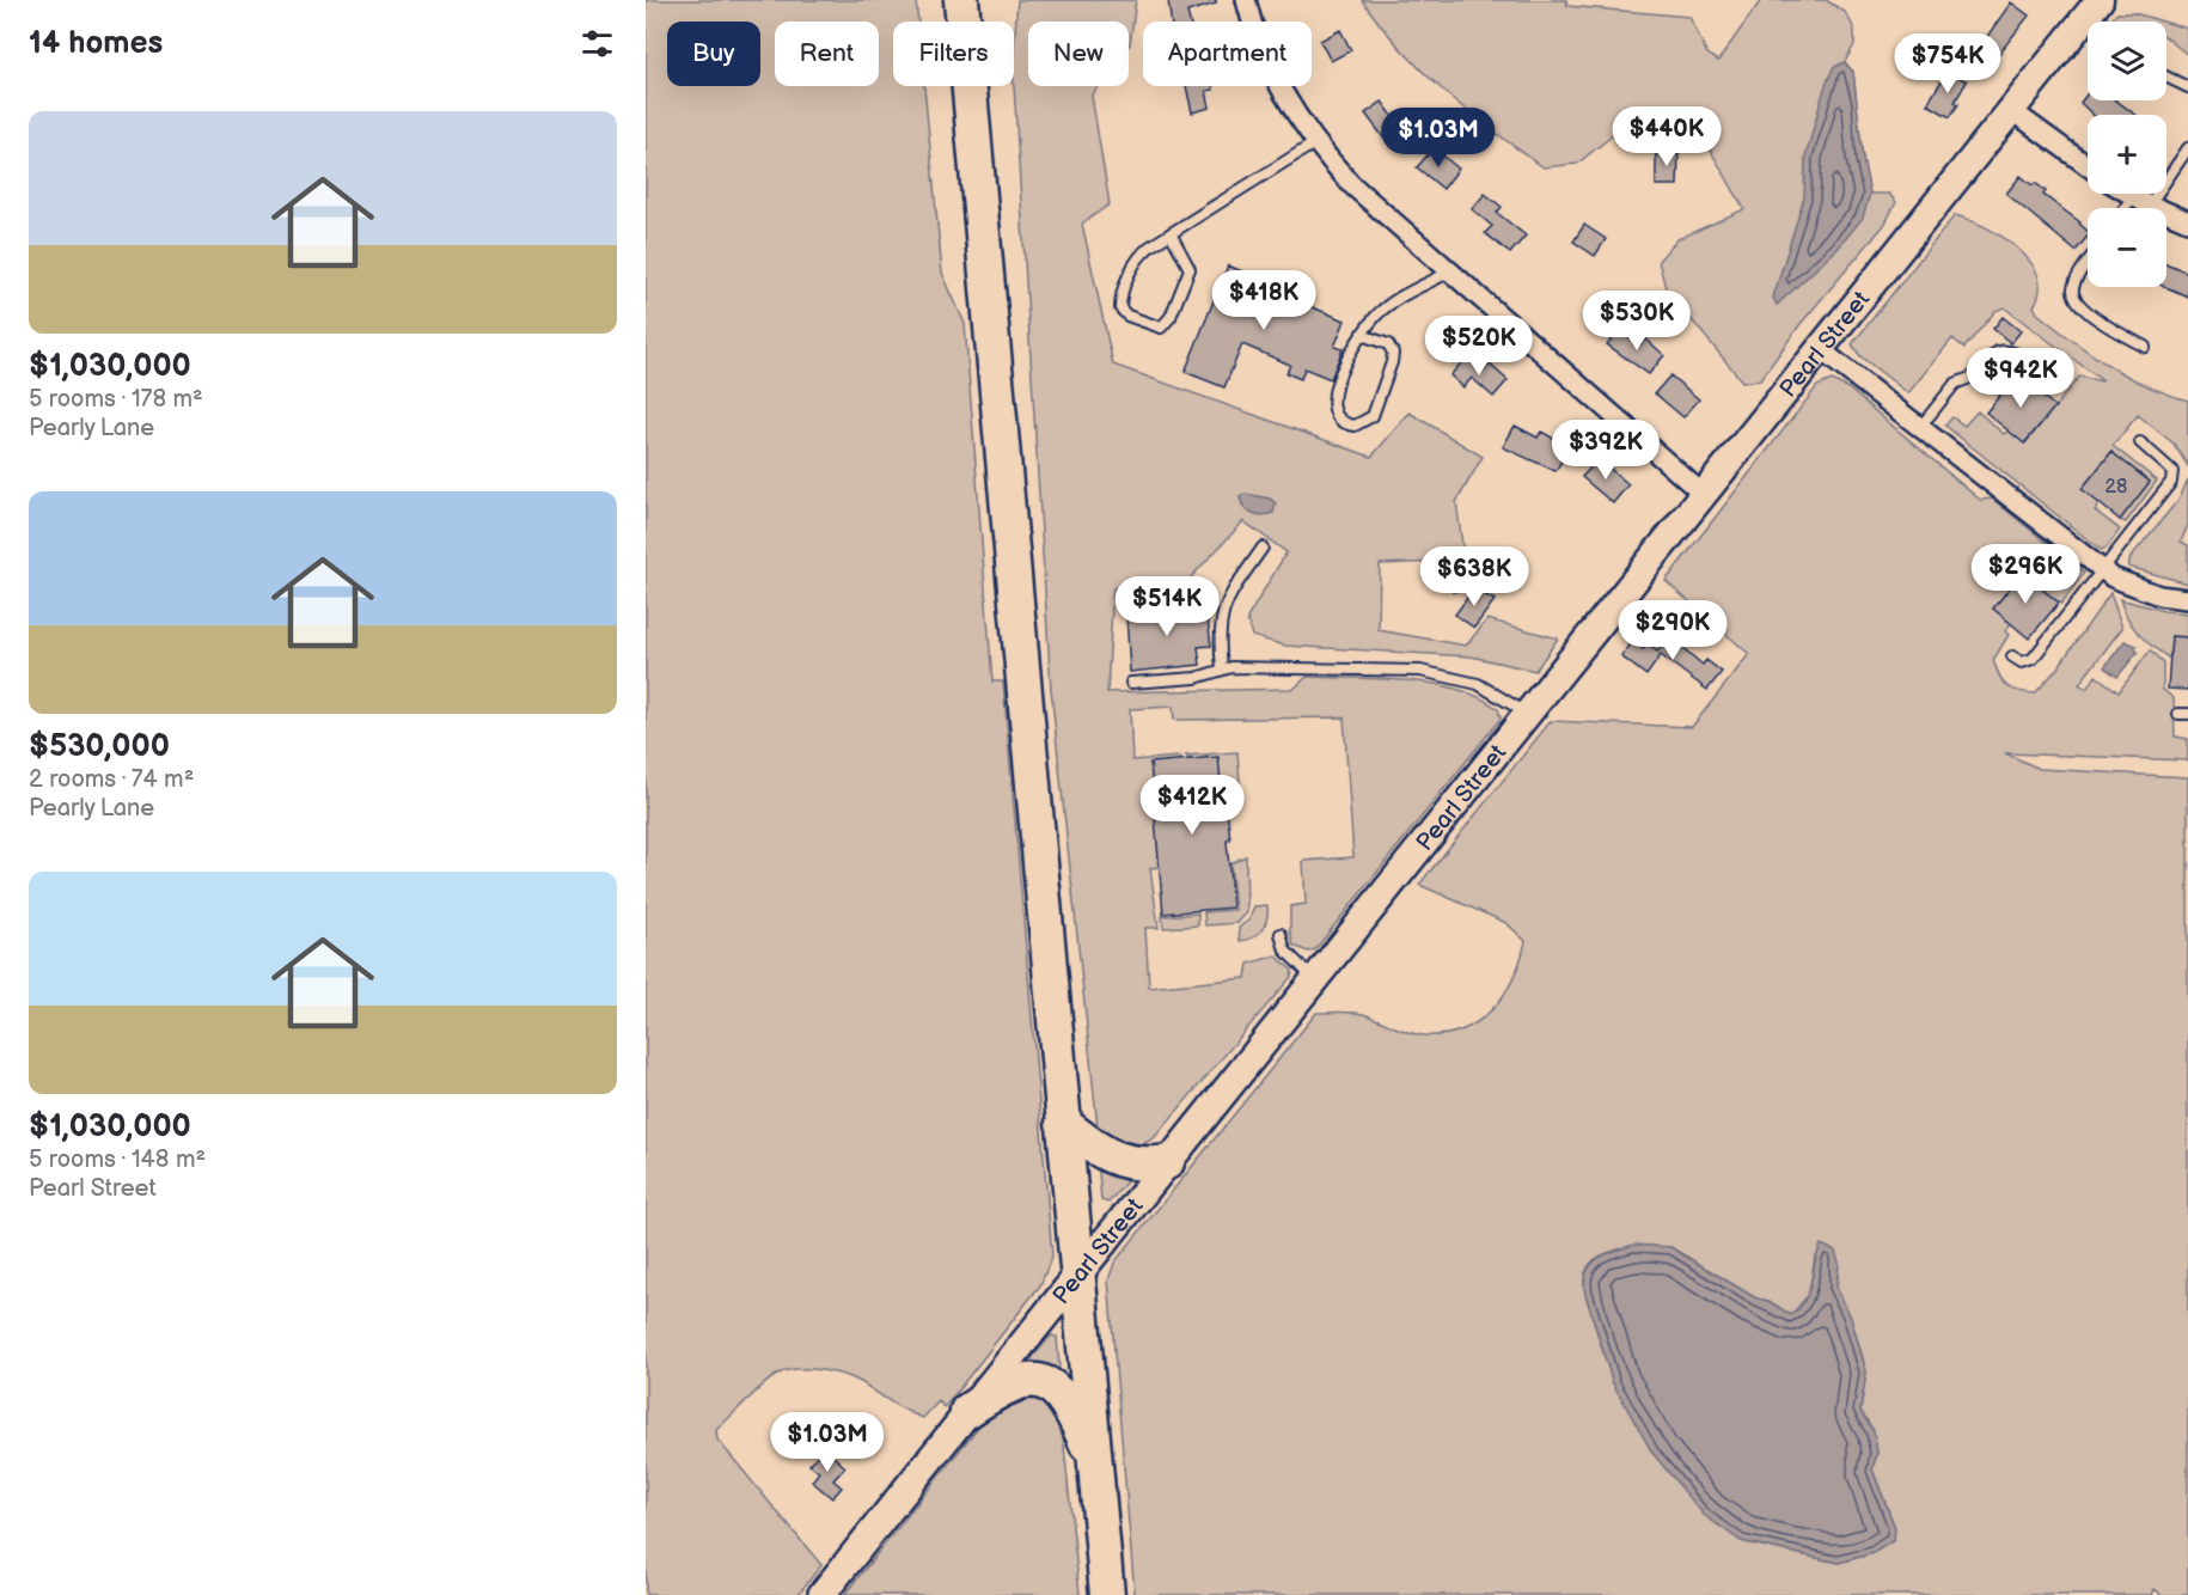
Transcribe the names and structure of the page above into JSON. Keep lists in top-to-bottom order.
{
  "streets": {
    "main road": ["Pearl Street"]
  },
  "house_numbers": ["28"],
  "page": {
    "heading": "14 homes",
    "map_buttons": ["+", "−"],
    "chip": [
      "Buy",
      "Rent",
      "Filters",
      "New",
      "Apartment"
    ],
    "price": [
      "$754K",
      "$440K",
      "$1.03M",
      "$418K",
      "$530K",
      "$520K",
      "$942K",
      "$392K",
      "$296K",
      "$638K",
      "$514K",
      "$290K",
      "$412K",
      "$1.03M"
    ],
    "list": [
      {
        "name": "$1,030,000",
        "note": "5 rooms · 178 m² · Pearly Lane"
      },
      {
        "name": "$530,000",
        "note": "2 rooms · 74 m² · Pearly Lane"
      },
      {
        "name": "$1,030,000",
        "note": "5 rooms · 148 m² · Pearl Street"
      }
    ]
  }
}
